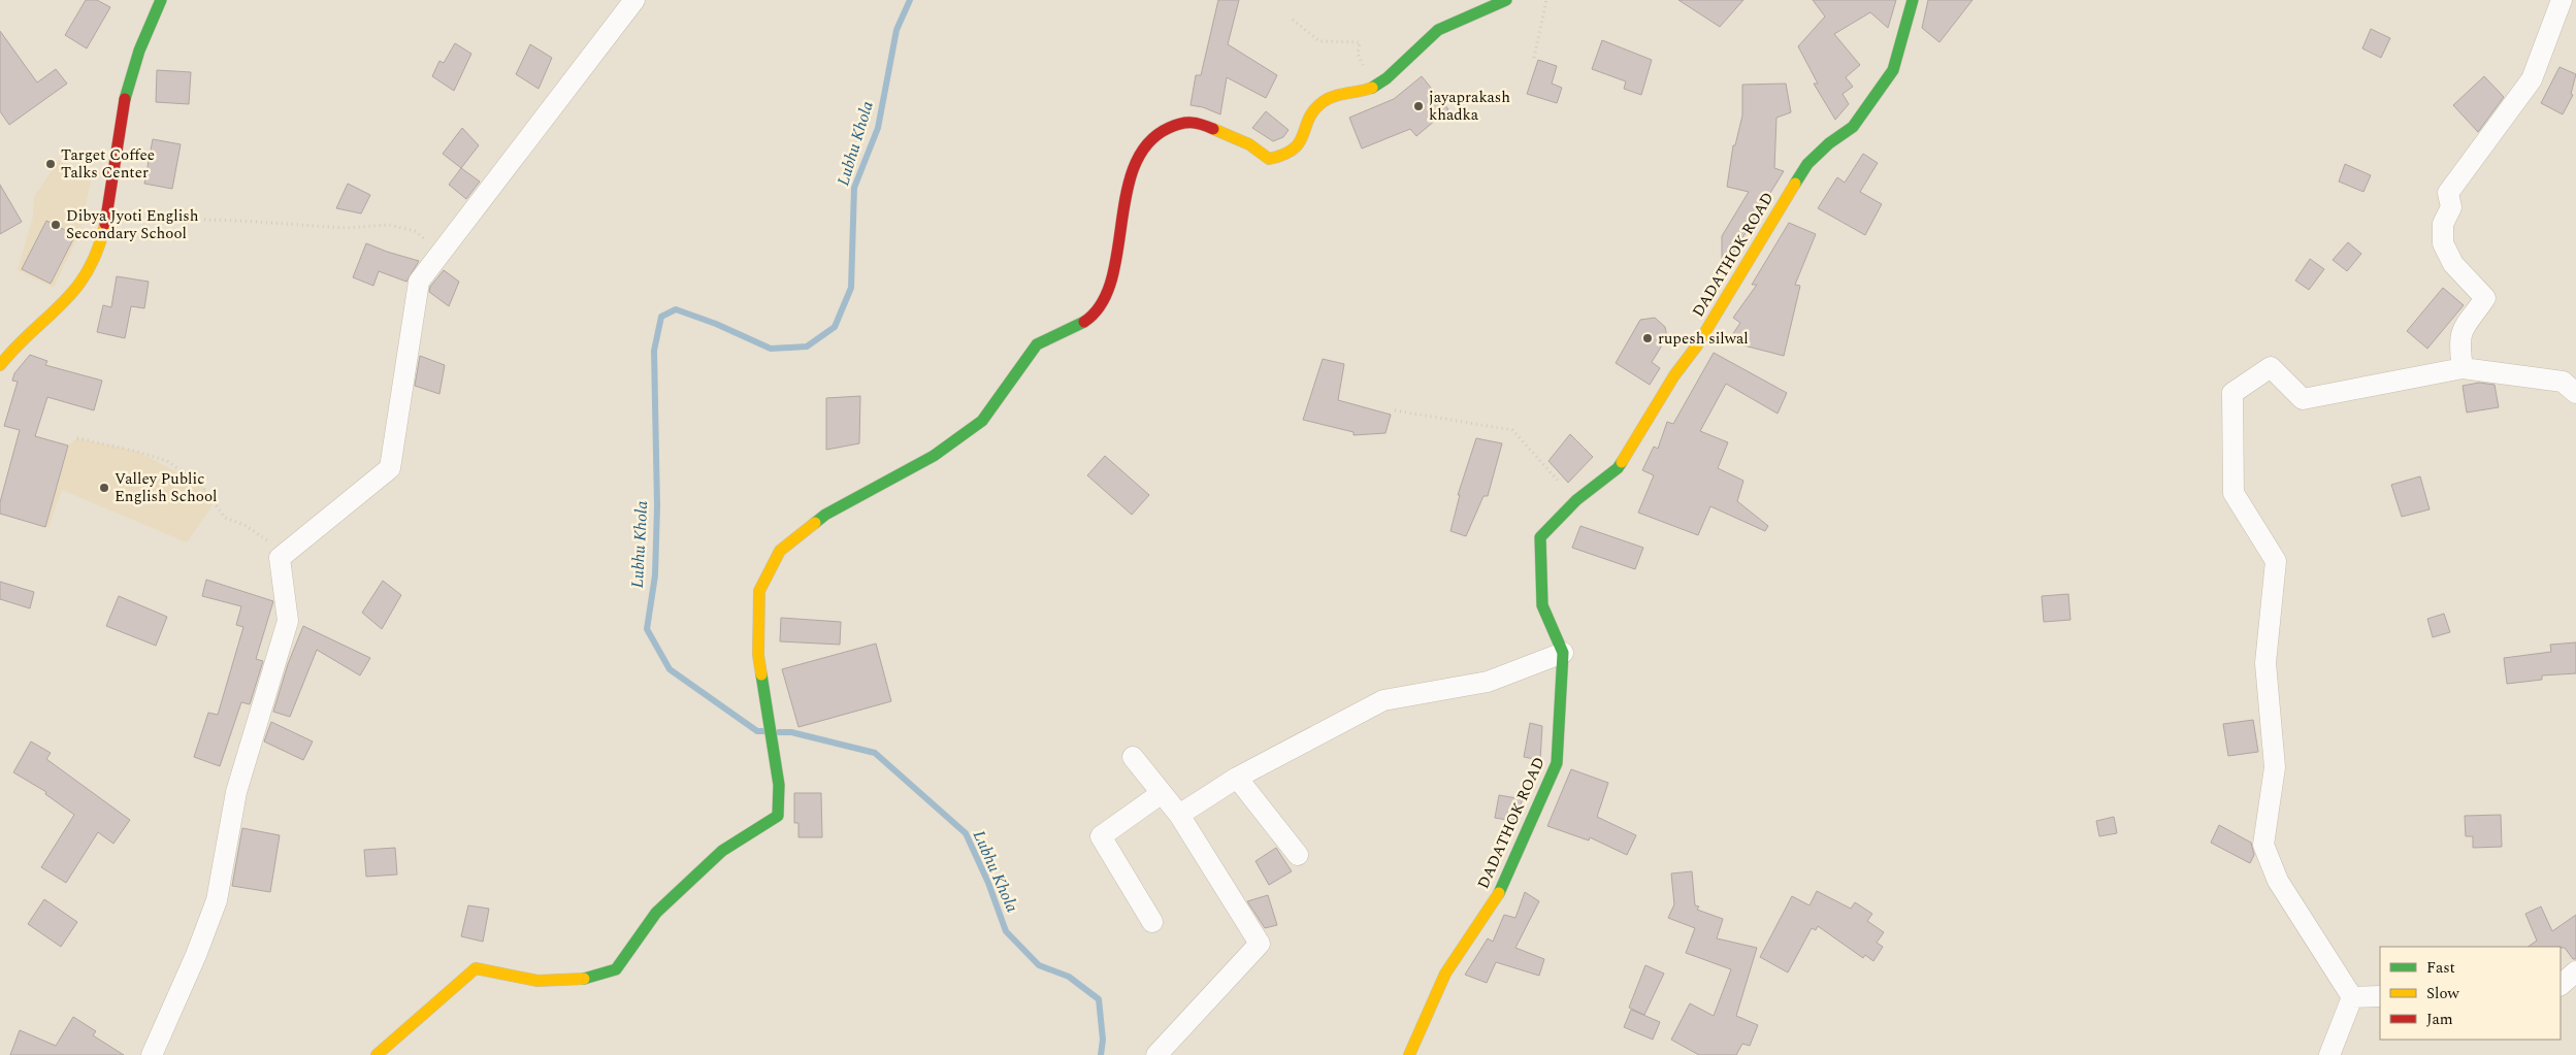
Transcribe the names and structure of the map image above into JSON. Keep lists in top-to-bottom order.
{
  "streets": {
    "street": ["DADATHOK ROAD"]
  },
  "water": ["Lubhu Khola"],
  "places": [
    "jayaprakash khadka",
    "Target Coffee Talks Center",
    "Dibya Jyoti English Secondary School",
    "rupesh silwal",
    "Valley Public English School"
  ],
  "legend": ["Fast", "Slow", "Jam"]
}
